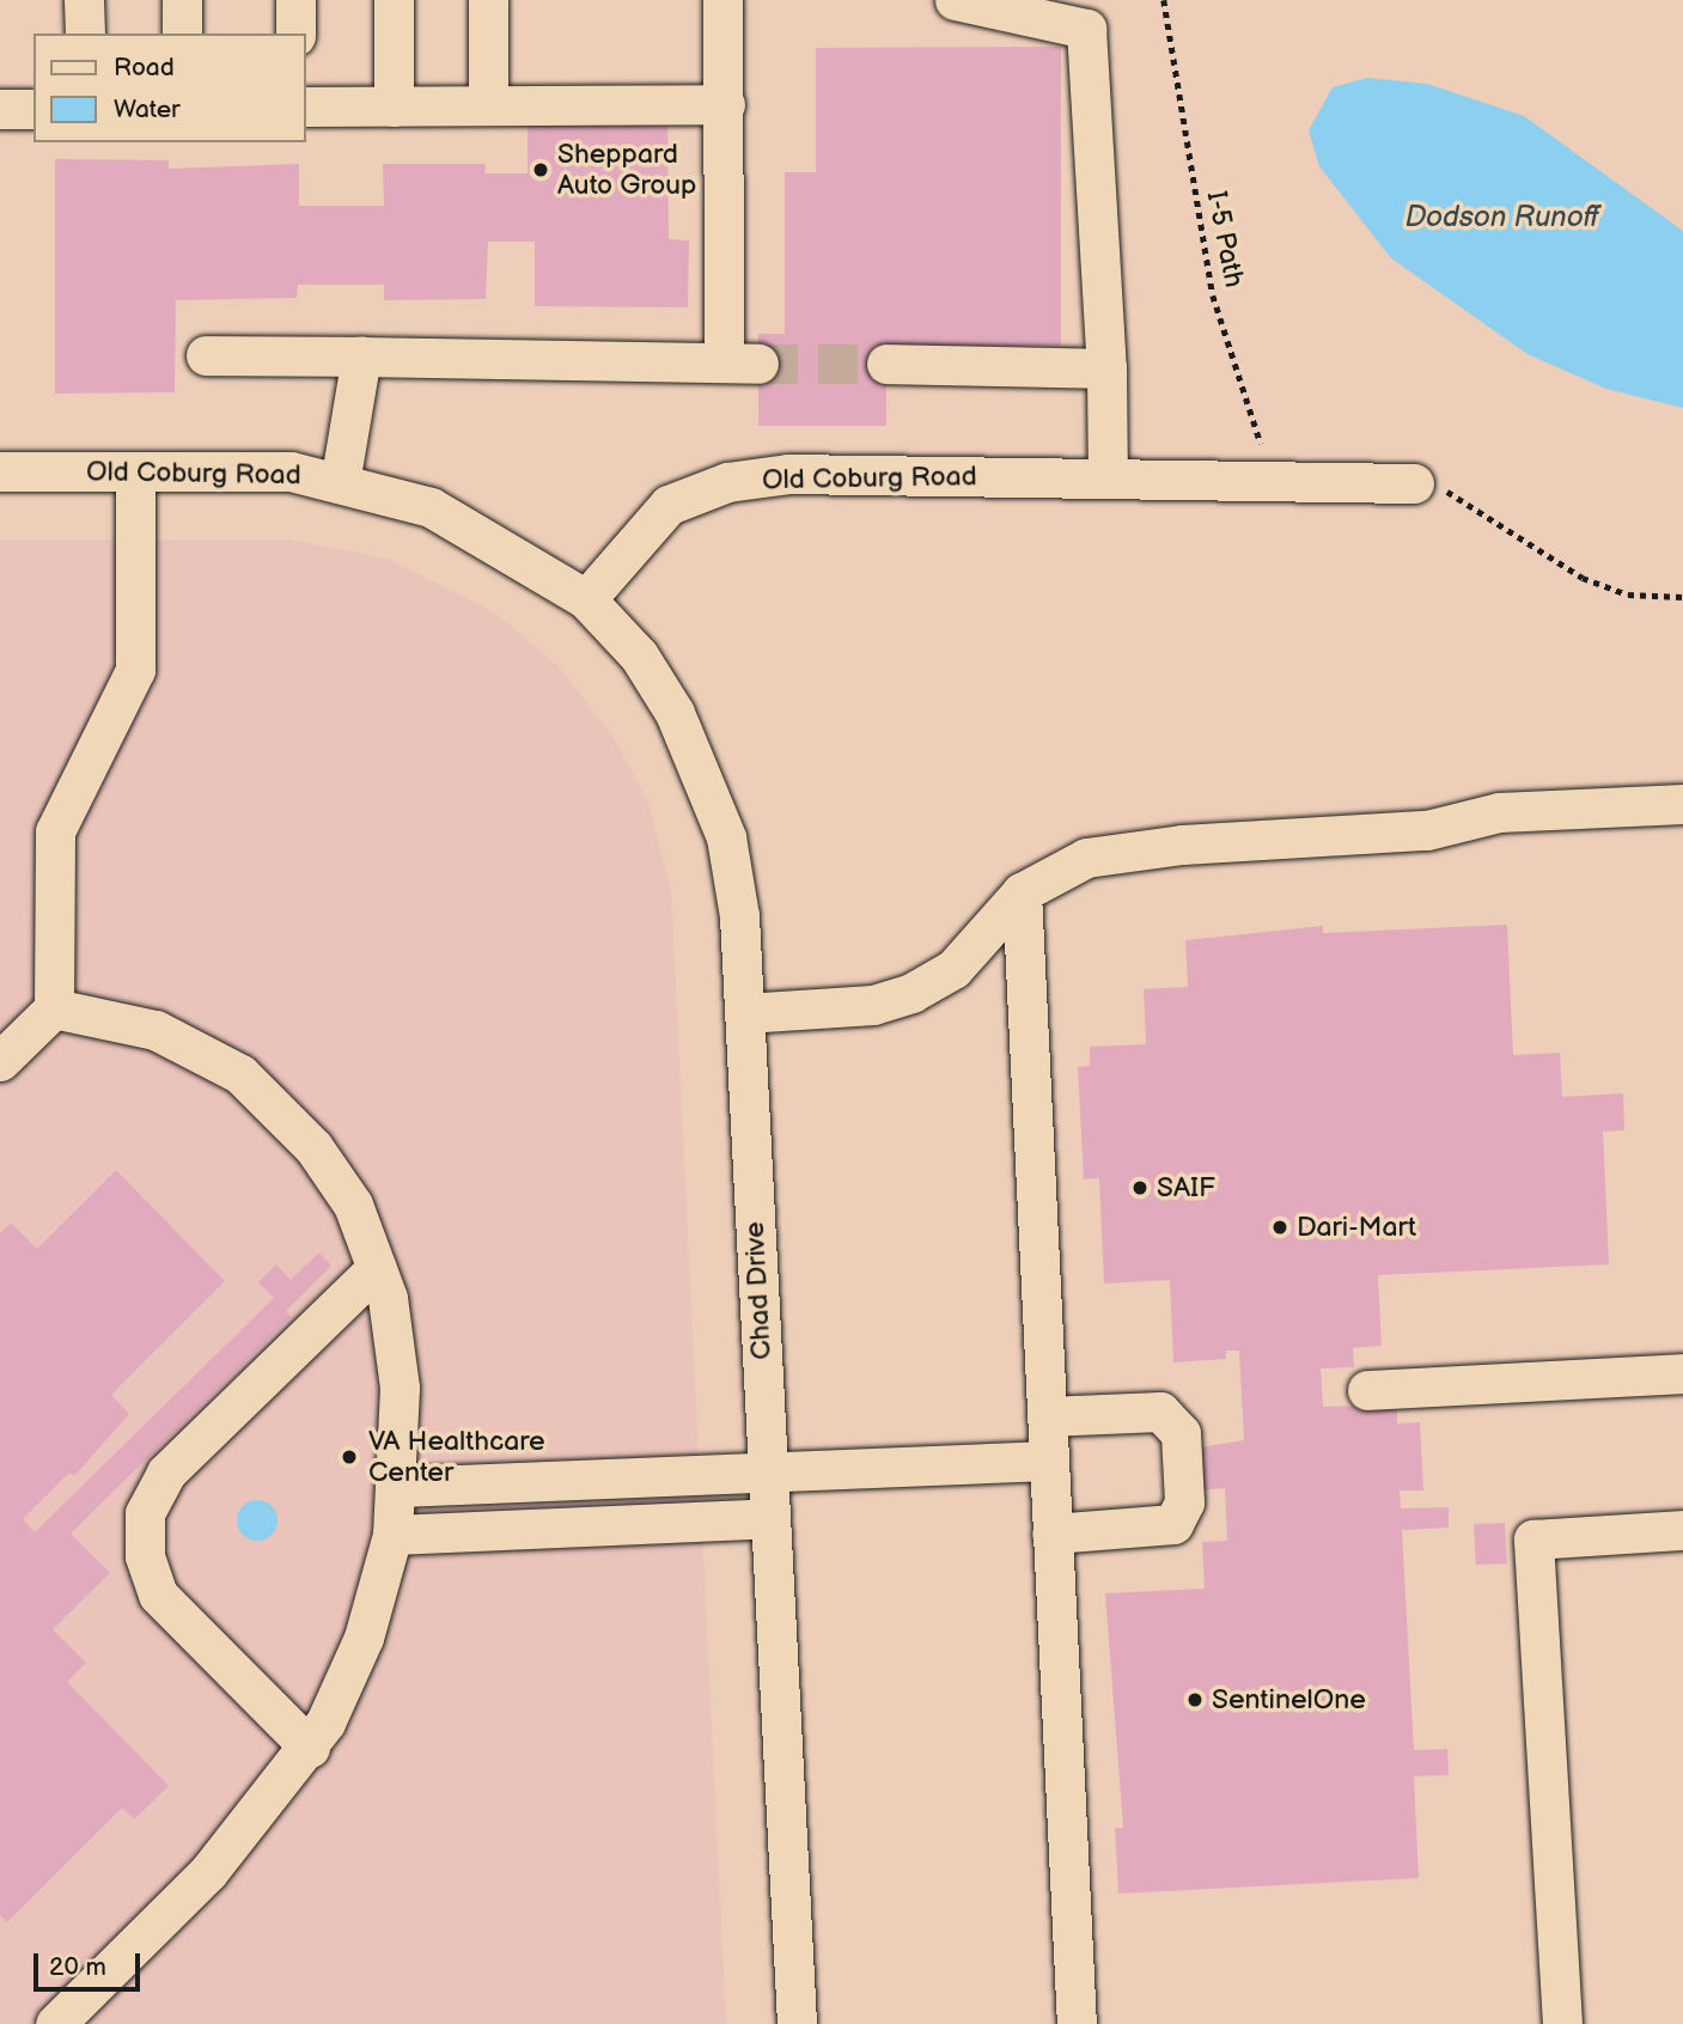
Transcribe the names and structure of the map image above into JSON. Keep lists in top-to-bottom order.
{
  "streets": {
    "street": ["Old Coburg Road", "Chad Drive"],
    "path": ["I-5 Path"]
  },
  "crossings": [
    ["I-5 Path", "Old Coburg Road"],
    ["Old Coburg Road", "Chad Drive"]
  ],
  "water": ["Dodson Runoff"],
  "places": [
    "Sheppard Auto Group",
    "SAIF",
    "Dari-Mart",
    "VA Healthcare Center",
    "SentinelOne"
  ],
  "legend": ["Road", "Water"],
  "scale_bar": "20 m"
}
